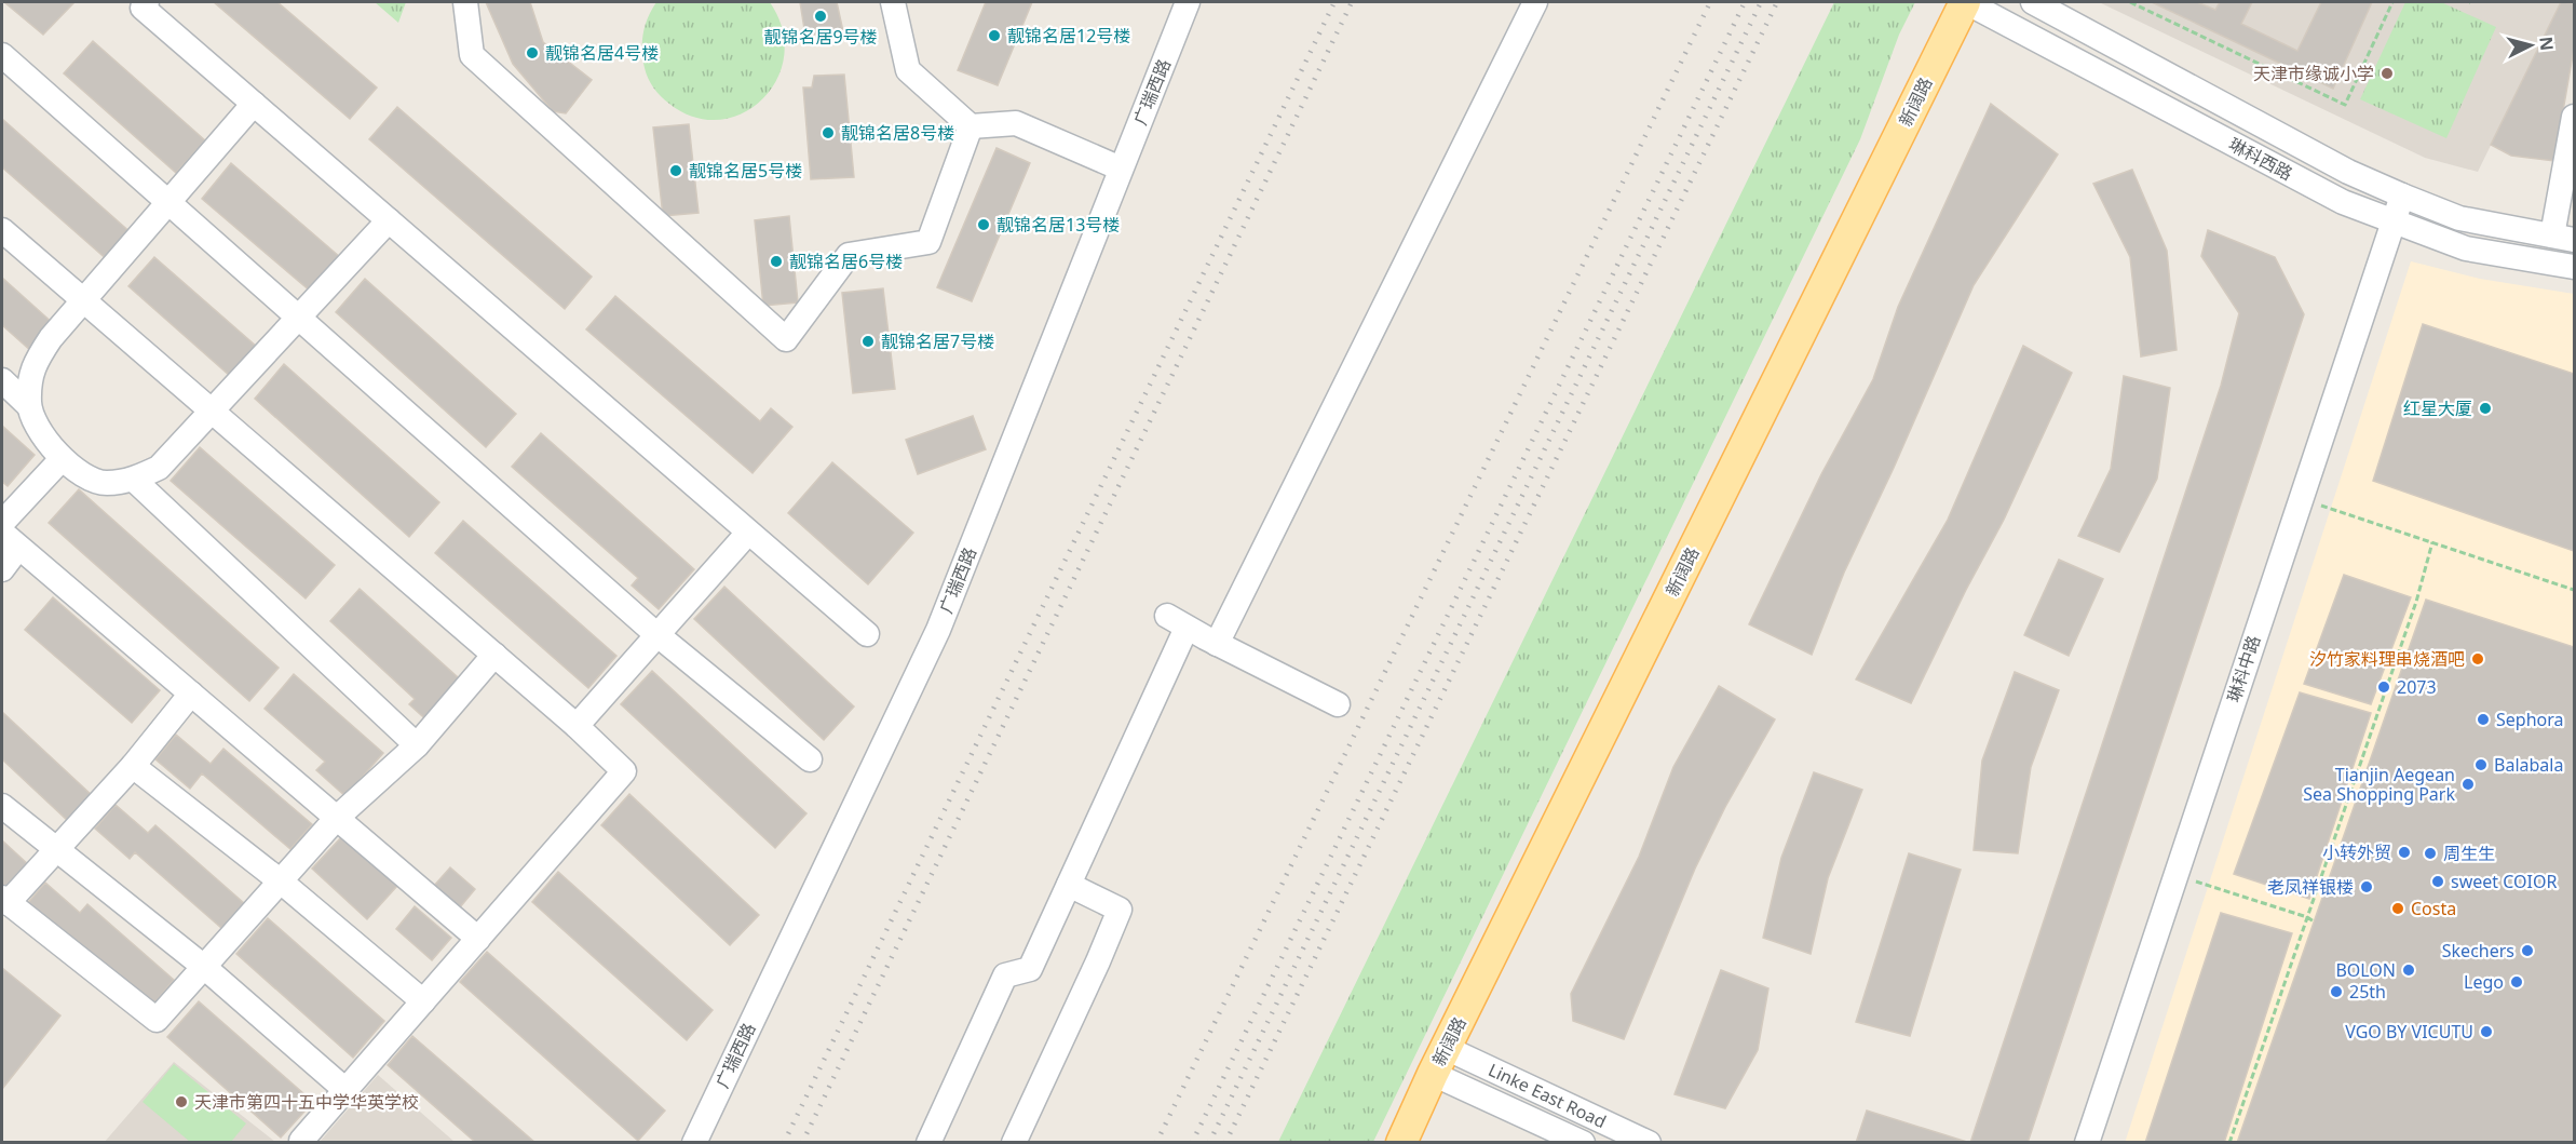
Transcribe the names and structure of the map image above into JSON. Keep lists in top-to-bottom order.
{
  "streets": {
    "main road": ["新阔路"],
    "street": [
      "广瑞西路",
      "琳科西路",
      "琳科中路",
      "Linke East Road"
    ]
  },
  "crossings": [
    ["新阔路", "琳科西路"],
    ["新阔路", "Linke East Road"],
    ["琳科西路", "琳科中路"]
  ],
  "places": [
    "靓锦名居9号楼",
    "靓锦名居12号楼",
    "靓锦名居4号楼",
    "天津市缘诚小学",
    "靓锦名居8号楼",
    "靓锦名居5号楼",
    "靓锦名居13号楼",
    "靓锦名居6号楼",
    "靓锦名居7号楼",
    "红星大厦",
    "汐竹家料理串烧酒吧",
    "2073",
    "Sephora",
    "Balabala",
    "Tianjin Aegean Sea Shopping Park",
    "小转外贸",
    "周生生",
    "sweet COIOR",
    "老凤祥银楼",
    "Costa",
    "Skechers",
    "BOLON",
    "Lego",
    "25th",
    "VGO BY VICUTU",
    "天津市第四十五中学华英学校"
  ],
  "north": "right"
}
